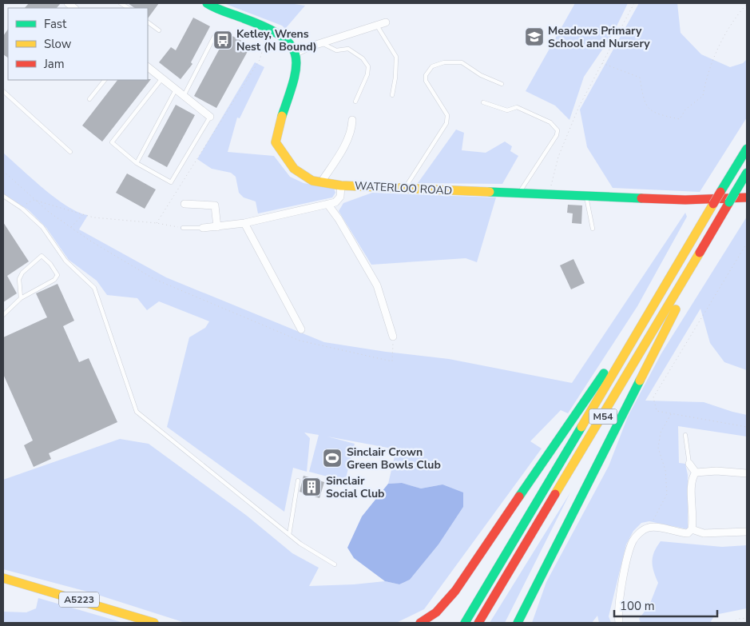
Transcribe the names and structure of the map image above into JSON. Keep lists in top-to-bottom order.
{
  "streets": {
    "main road": ["WATERLOO ROAD", "M54", "A5223"]
  },
  "places": {
    "school or university": ["Meadows Primary School and Nursery"],
    "bus stop": ["Ketley, Wrens Nest (N Bound)"],
    "sports": ["Sinclair Crown Green Bowls Club"],
    "building": ["Sinclair Social Club"]
  },
  "legend": ["Fast", "Slow", "Jam"],
  "scale_bar": "100 m"
}
